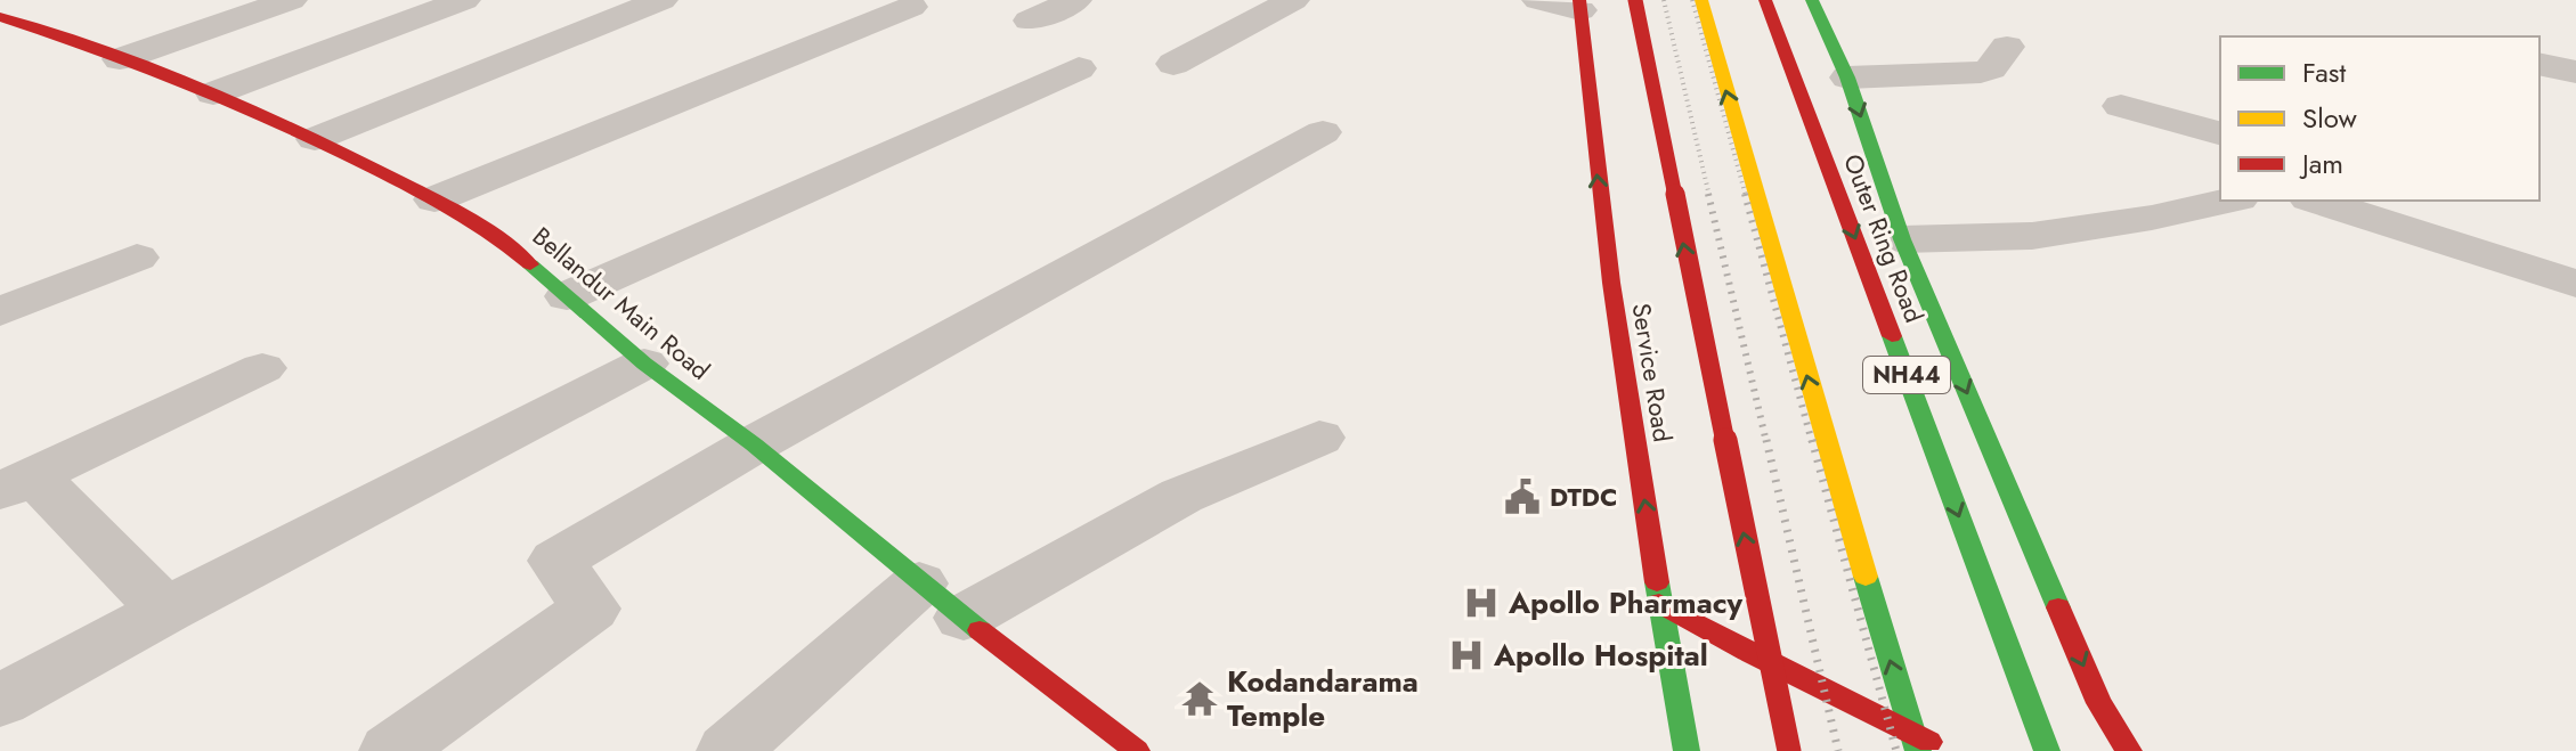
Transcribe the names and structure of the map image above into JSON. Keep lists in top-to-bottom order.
{
  "streets": {
    "main road": [
      "Outer Ring Road",
      "Bellandur Main Road",
      "Service Road",
      "NH44"
    ]
  },
  "places": {
    "public building": ["DTDC"],
    "hospital": ["Apollo Pharmacy", "Apollo Hospital"],
    "temple": ["Kodandarama Temple"]
  },
  "legend": ["Fast", "Slow", "Jam"]
}
